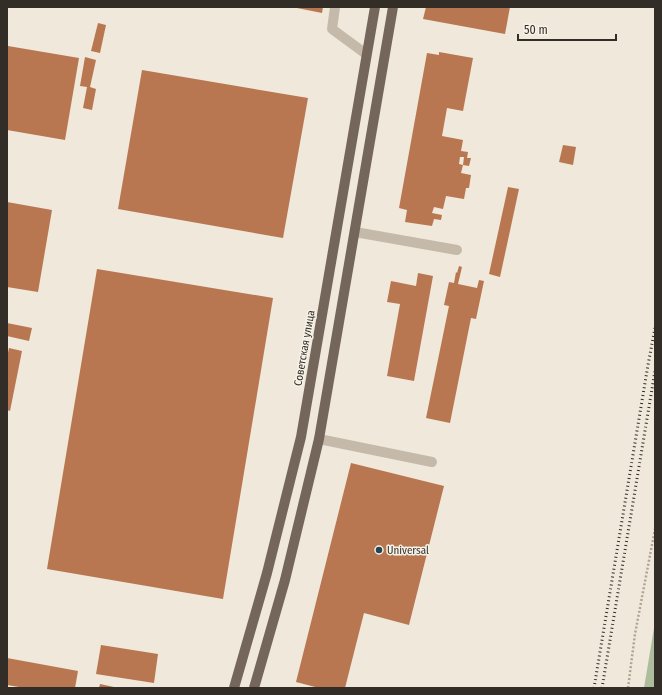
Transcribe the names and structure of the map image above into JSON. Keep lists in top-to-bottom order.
{
  "streets": {
    "main road": ["Советская улица"]
  },
  "places": ["Universal"],
  "scale_bar": "50 m"
}
